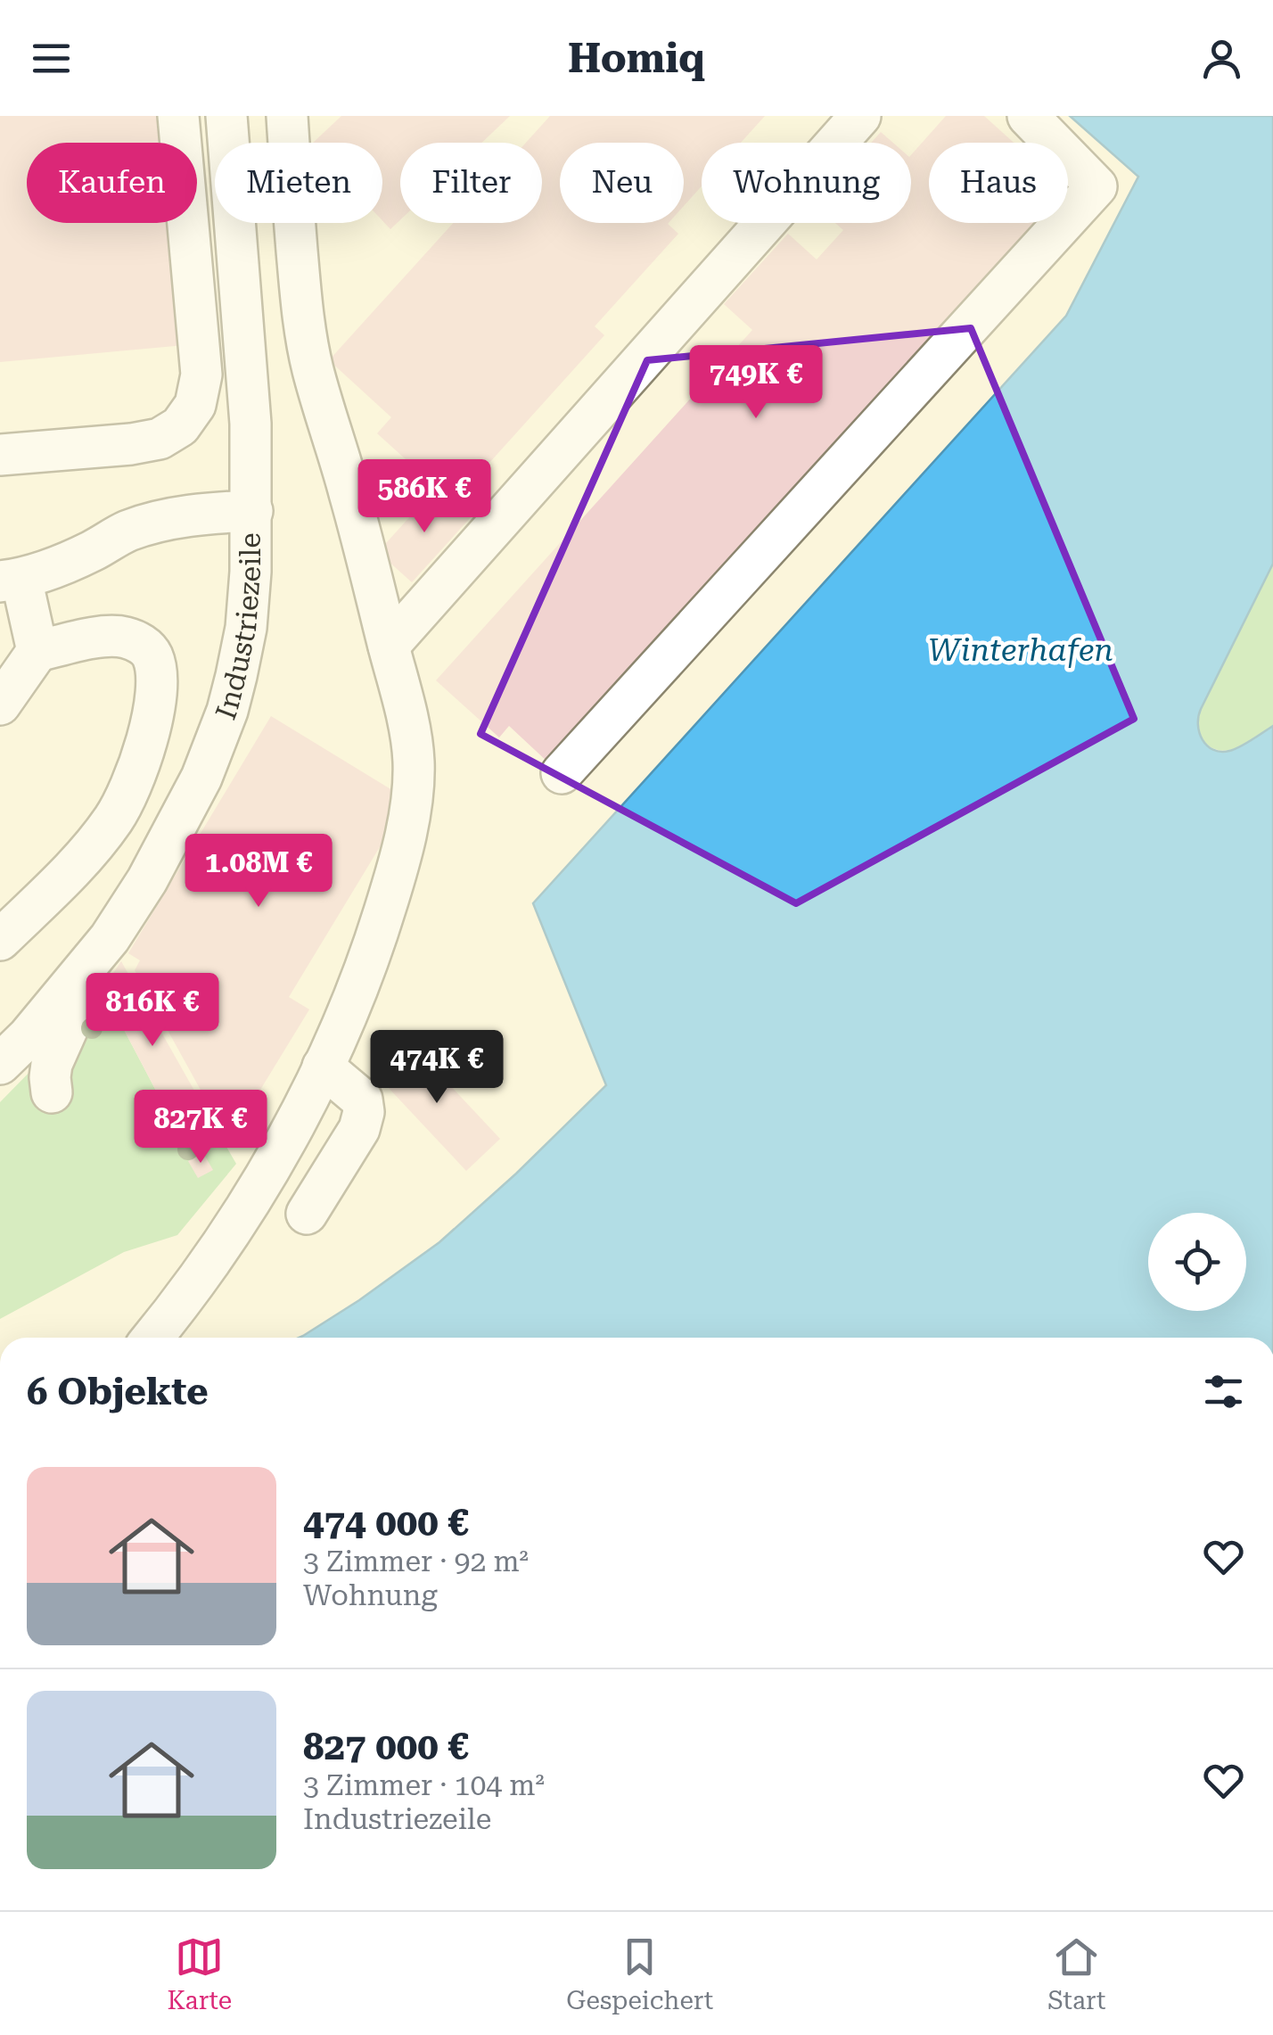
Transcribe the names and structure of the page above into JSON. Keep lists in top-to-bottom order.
{
  "streets": {
    "street": ["Industriezeile"]
  },
  "water": ["Winterhafen"],
  "page": {
    "header": "Homiq",
    "chip": [
      "Kaufen",
      "Mieten",
      "Filter",
      "Neu",
      "Wohnung",
      "Haus"
    ],
    "price": [
      "749K €",
      "586K €",
      "1.08M €",
      "816K €",
      "474K €",
      "827K €"
    ],
    "heading": "6 Objekte",
    "list": [
      {
        "name": "474 000 €",
        "note": "3 Zimmer · 92 m² · Wohnung"
      },
      {
        "name": "827 000 €",
        "note": "3 Zimmer · 104 m² · Industriezeile"
      }
    ],
    "tabs": ["Karte", "Gespeichert", "Start"]
  }
}
